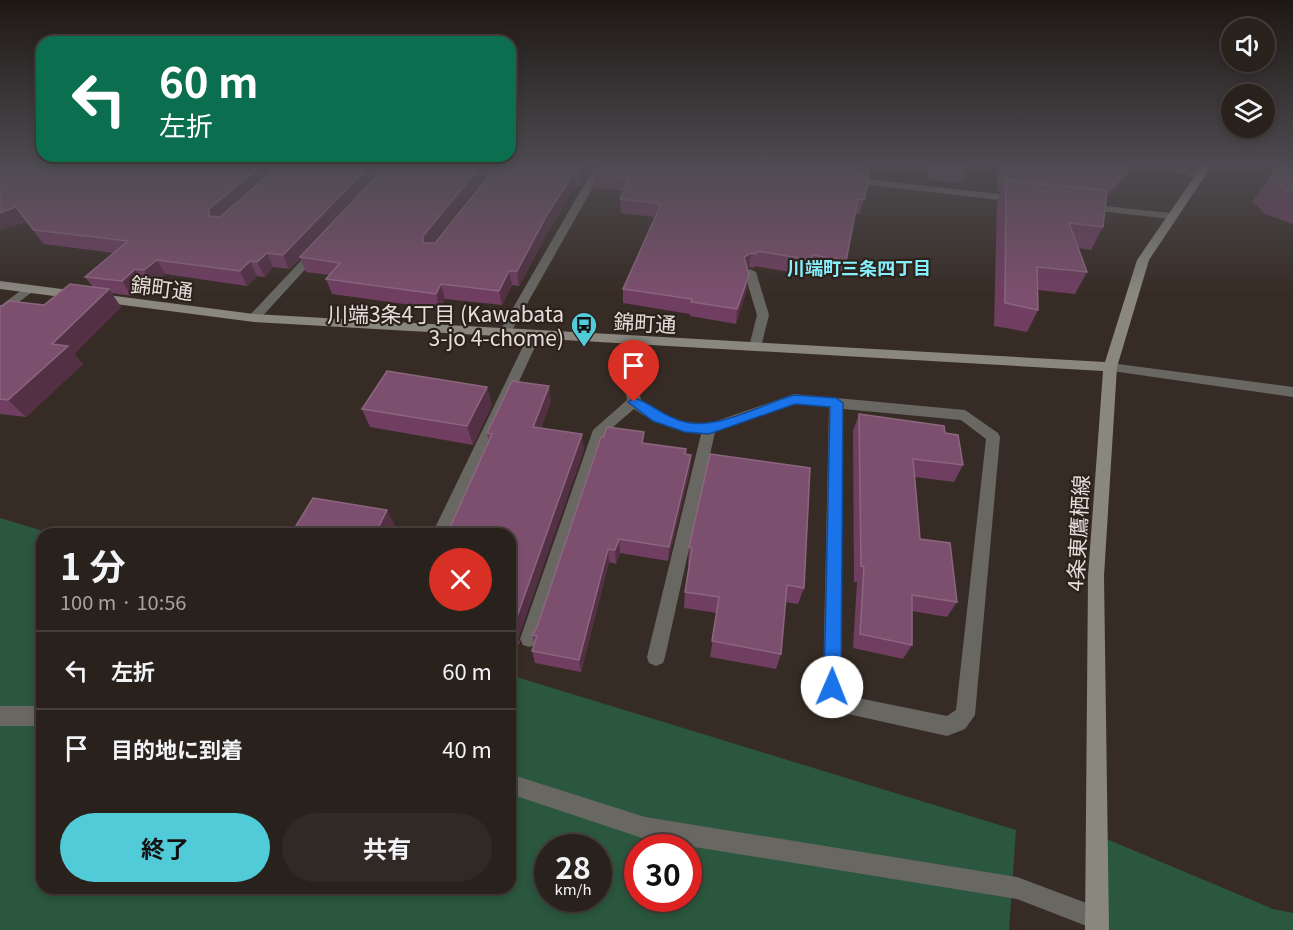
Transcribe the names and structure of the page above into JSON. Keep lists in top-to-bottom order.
{
  "streets": {
    "street": ["錦町通", "4条東鷹栖線"]
  },
  "crossings": [
    ["錦町通", "4条東鷹栖線"]
  ],
  "districts": ["川端町三条四丁目"],
  "places": {
    "bus stop": ["川端3条4丁目 (Kawabata 3-jo 4-chome)"]
  },
  "page": {
    "turn": ["60 m", "左折"],
    "heading": ["1 分", "100 m · 10:56"],
    "list": [
      {
        "name": "左折",
        "value": "60 m"
      },
      {
        "name": "目的地に到着",
        "value": "40 m"
      }
    ],
    "buttons": ["終了", "共有"],
    "speed": "28 km/h",
    "limit": "30"
  }
}
